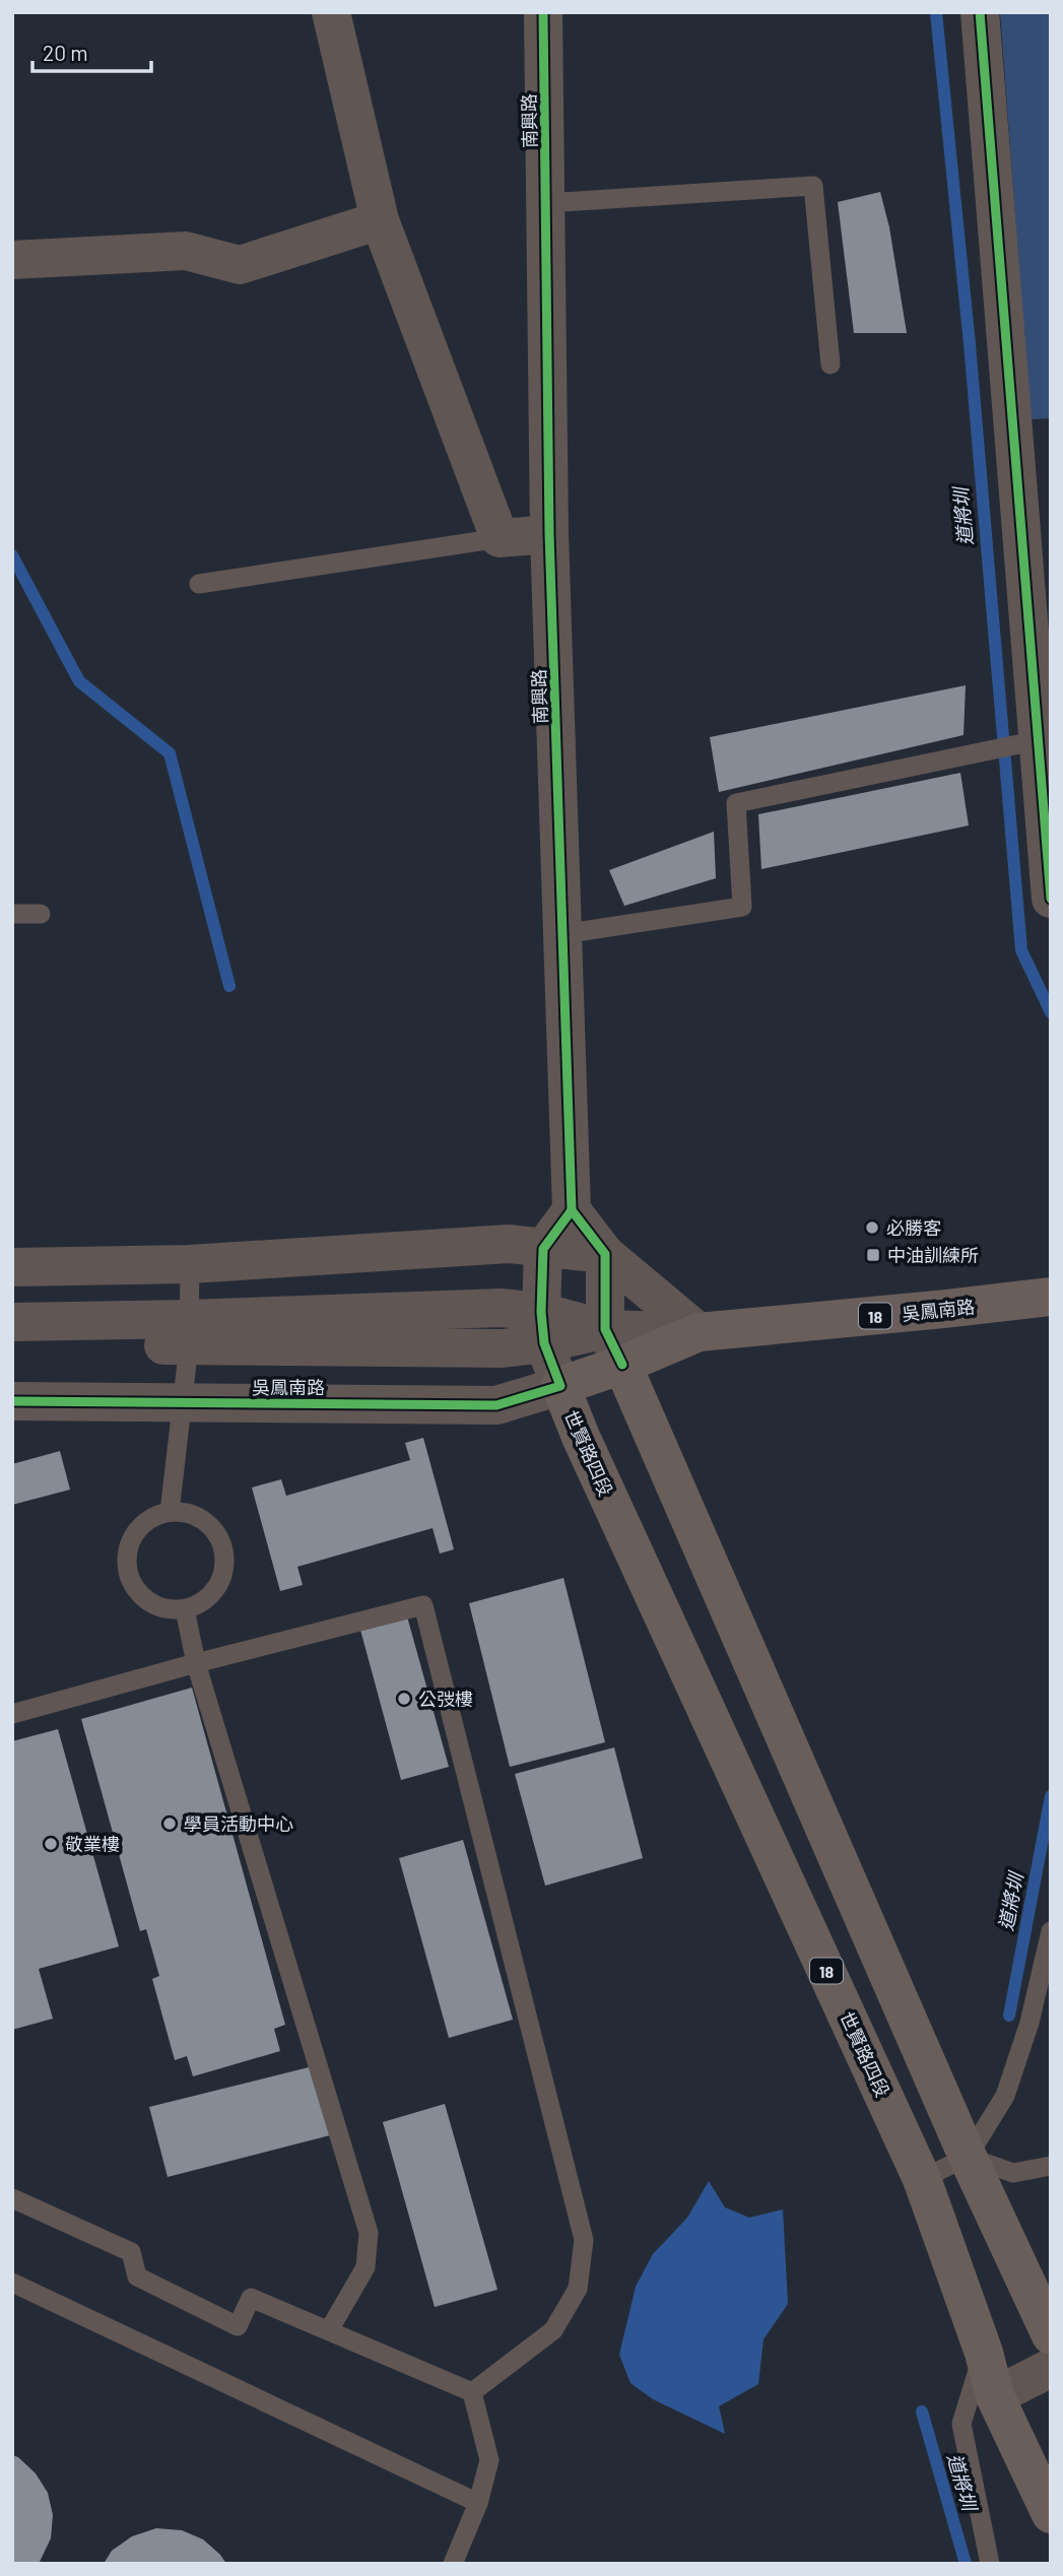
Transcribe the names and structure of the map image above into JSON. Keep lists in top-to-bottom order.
{
  "streets": {
    "main road": ["吳鳳南路", "18", "世賢路四段"],
    "street": ["南興路"]
  },
  "crossings": [
    ["吳鳳南路", "世賢路四段"]
  ],
  "water": ["道將圳"],
  "places": {
    "other": [
      "必勝客",
      "公弢樓",
      "學員活動中心",
      "敬業樓"
    ],
    "transit": ["中油訓練所"]
  },
  "scale_bar": "20 m"
}
